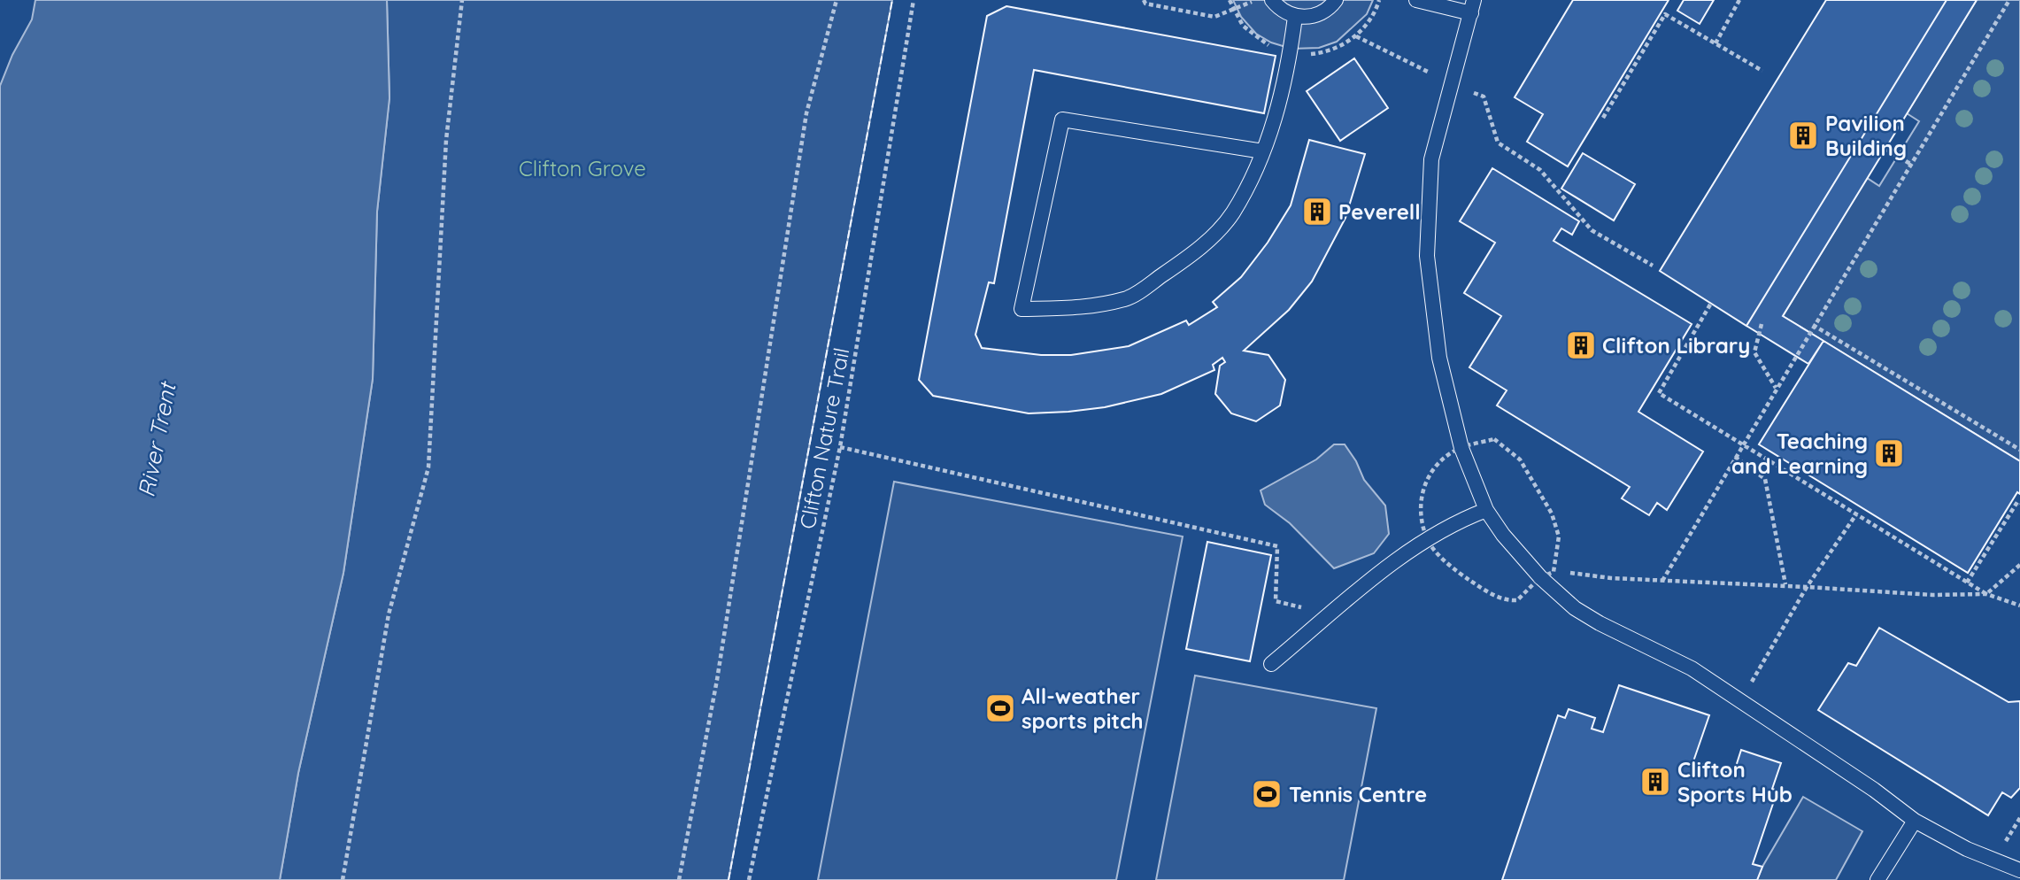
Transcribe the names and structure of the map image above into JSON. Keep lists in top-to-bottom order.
{
  "streets": {
    "path": ["Clifton Nature Trail"]
  },
  "water": ["River Trent"],
  "parks": ["Clifton Grove"],
  "places": {
    "building": [
      "Pavilion Building",
      "Peverell",
      "Clifton Library",
      "Teaching and Learning",
      "Clifton Sports Hub"
    ],
    "sports": ["All-weather sports pitch", "Tennis Centre"]
  }
}
